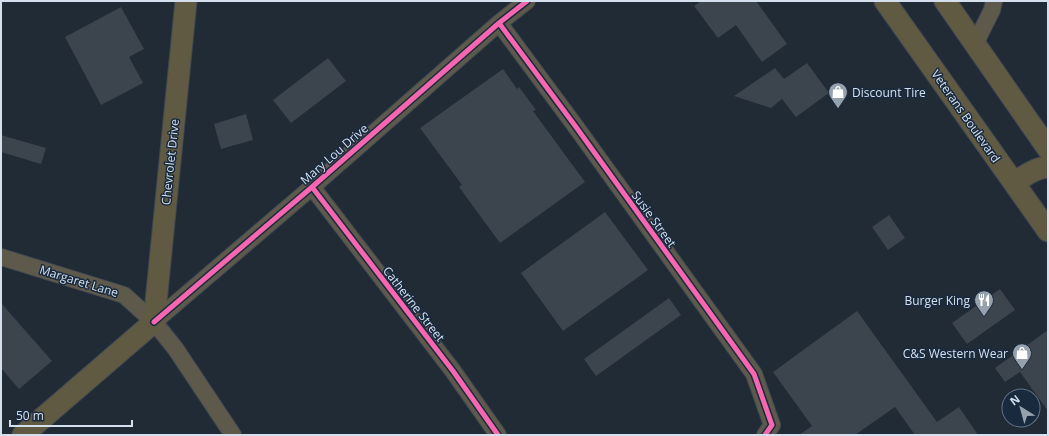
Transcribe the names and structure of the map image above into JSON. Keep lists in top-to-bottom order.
{
  "streets": {
    "main road": ["Veterans Boulevard", "Mary Lou Drive", "Chevrolet Drive"],
    "street": ["Susie Street", "Margaret Lane", "Catherine Street"]
  },
  "crossings": [
    ["Mary Lou Drive", "Chevrolet Drive"],
    ["Mary Lou Drive", "Susie Street"],
    ["Mary Lou Drive", "Margaret Lane"],
    ["Mary Lou Drive", "Catherine Street"],
    ["Chevrolet Drive", "Margaret Lane"]
  ],
  "places": {
    "shop": ["Discount Tire", "C&S Western Wear"],
    "restaurant": ["Burger King"]
  },
  "scale_bar": "50 m",
  "north": "top left"
}
